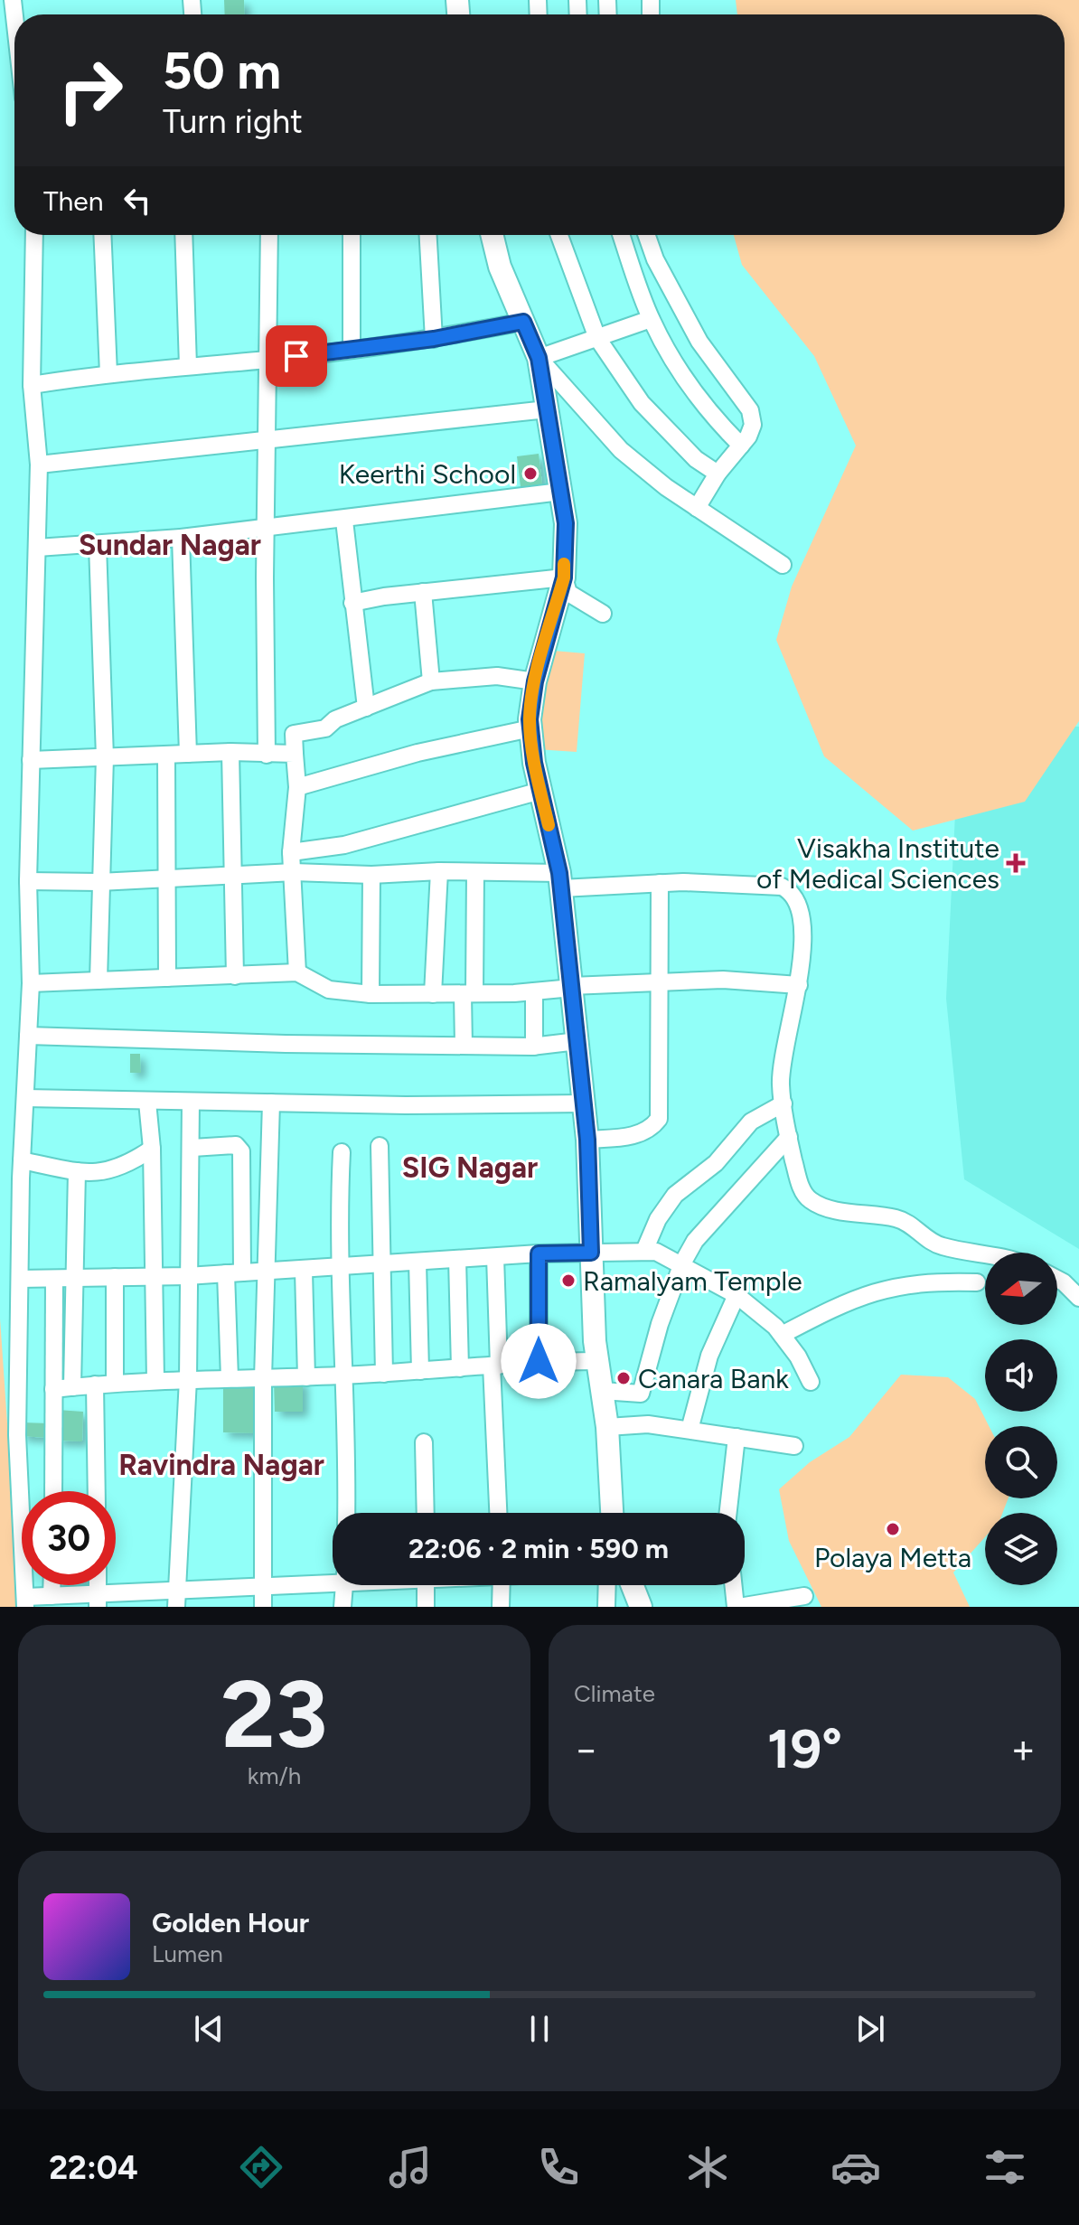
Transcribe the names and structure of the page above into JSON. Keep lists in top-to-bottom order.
{
  "districts": ["Sundar Nagar", "SIG Nagar", "Ravindra Nagar"],
  "places": {
    "other": [
      "Keerthi School",
      "Ramalyam Temple",
      "Canara Bank",
      "Polaya Metta"
    ],
    "health": ["Visakha Institute of Medical Sciences"]
  },
  "north": "left",
  "page": {
    "turn": ["50 m", "Turn right"],
    "then": "Then",
    "limit": "30",
    "trip": "22:06 · 2 min · 590 m",
    "tile": [
      ["23", "km/h"],
      "Climate"
    ],
    "heat": ["−", "19°", "+"],
    "song": ["Golden Hour", "Lumen"],
    "tabs": "22:04"
  }
}
